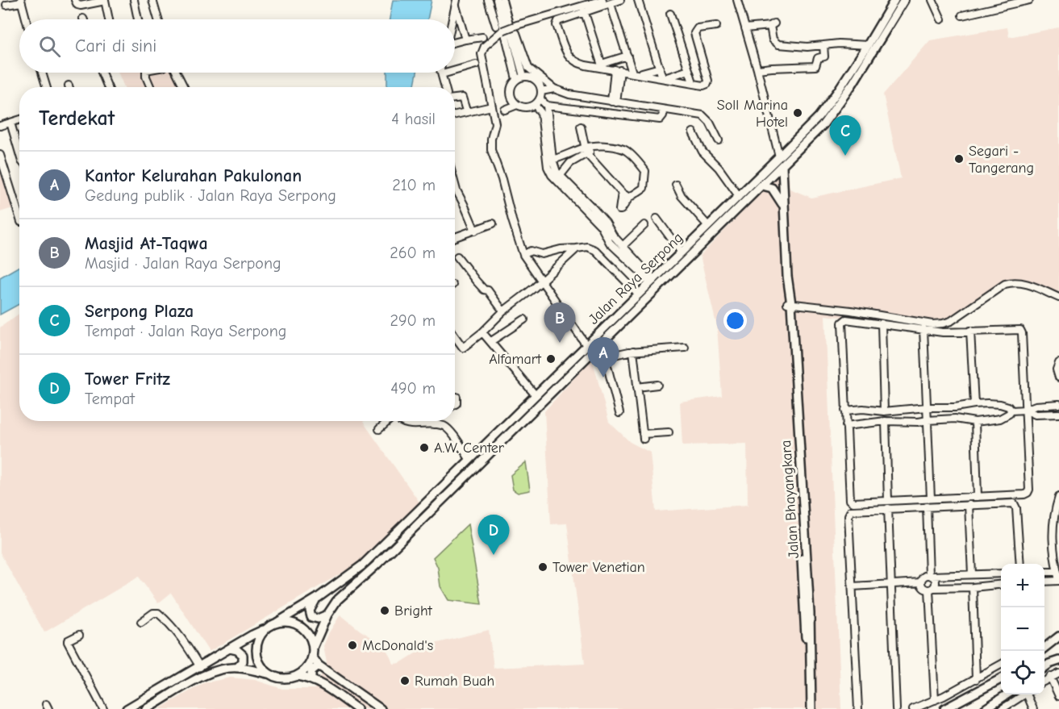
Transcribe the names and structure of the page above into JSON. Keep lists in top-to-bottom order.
{
  "streets": {
    "main road": ["Jalan Raya Serpong", "Jalan Bhayangkara"]
  },
  "crossings": [
    ["Jalan Raya Serpong", "Jalan Bhayangkara"]
  ],
  "places": [
    "Soll Marina Hotel",
    "Segari - Tangerang",
    "Alfamart",
    "A.W. Center",
    "Tower Venetian",
    "Bright",
    "McDonald's",
    "Rumah Buah"
  ],
  "page": {
    "search": "Cari di sini",
    "heading": ["Terdekat", "4 hasil"],
    "pins": [
      "C",
      "B",
      "A",
      "D"
    ],
    "list": [
      {
        "mark": "A",
        "name": "Kantor Kelurahan Pakulonan",
        "note": "Gedung publik · Jalan Raya Serpong",
        "value": "210 m"
      },
      {
        "mark": "B",
        "name": "Masjid At-Taqwa",
        "note": "Masjid · Jalan Raya Serpong",
        "value": "260 m"
      },
      {
        "mark": "C",
        "name": "Serpong Plaza",
        "note": "Tempat · Jalan Raya Serpong",
        "value": "290 m"
      },
      {
        "mark": "D",
        "name": "Tower Fritz",
        "note": "Tempat",
        "value": "490 m"
      }
    ],
    "map_buttons": ["+", "−"]
  }
}
